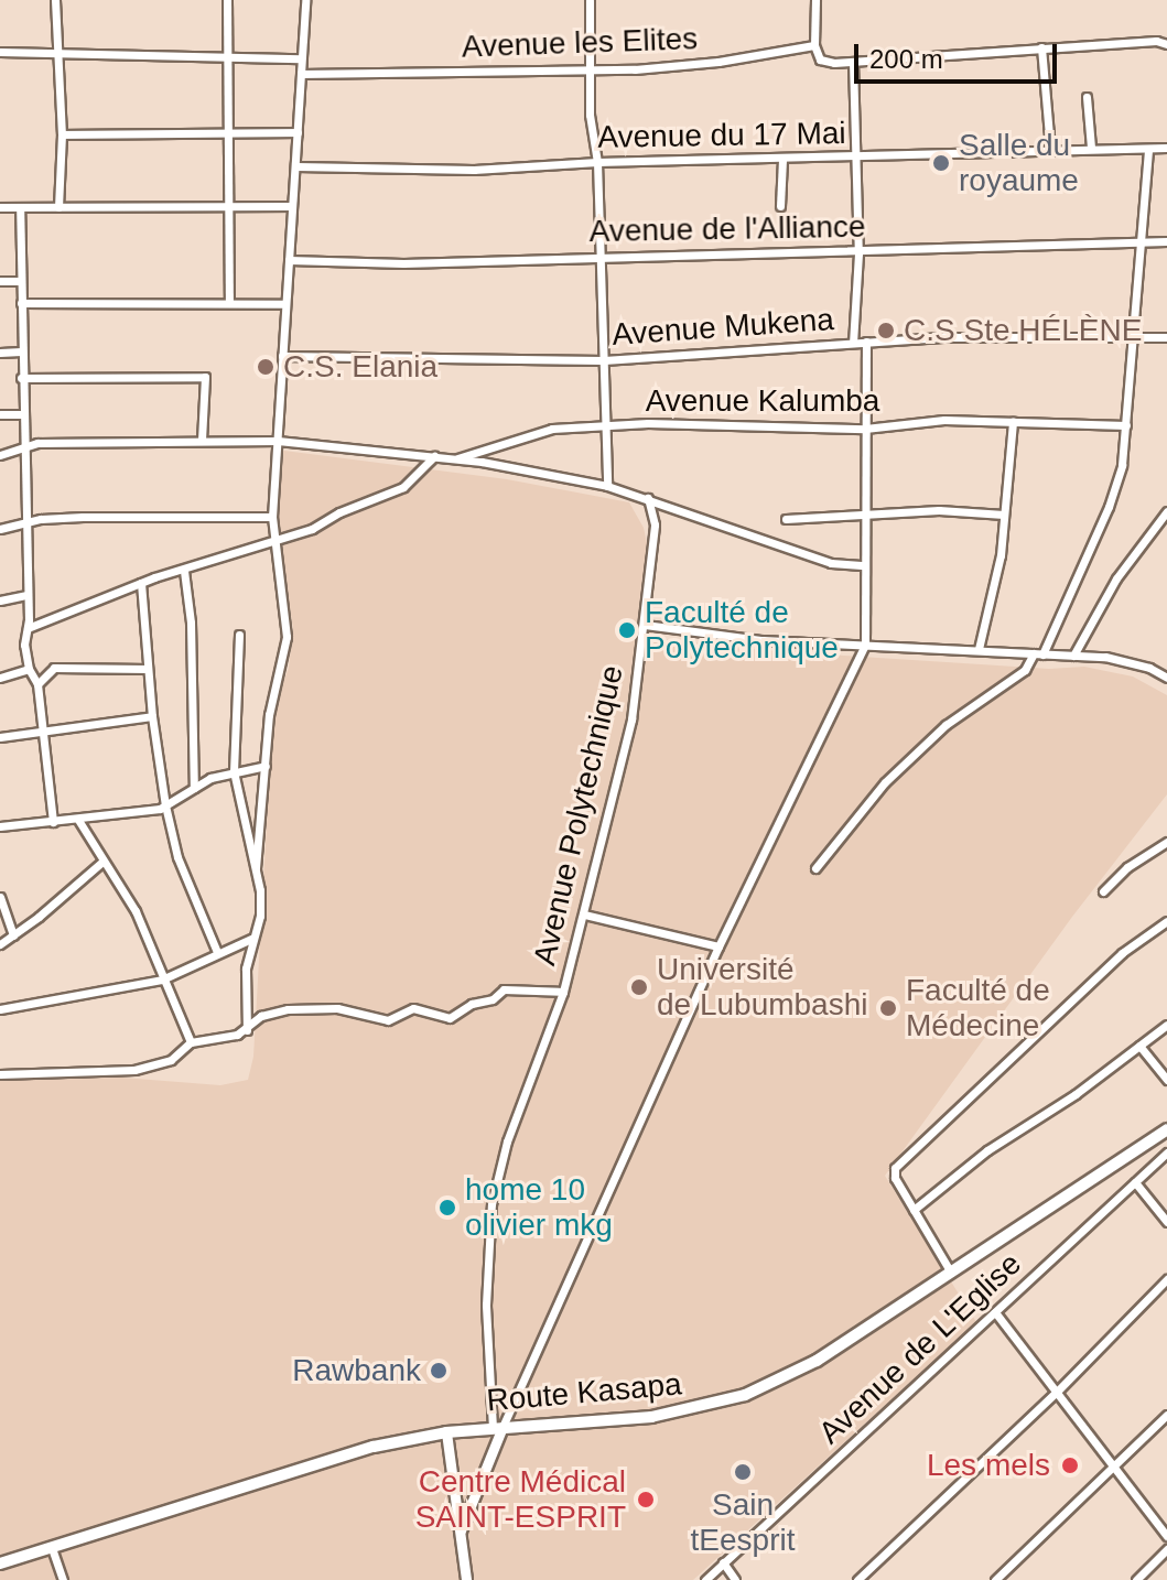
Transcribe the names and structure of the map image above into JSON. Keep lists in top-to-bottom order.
{
  "streets": {
    "main road": ["Route Kasapa"],
    "street": [
      "Avenue les Elites",
      "Avenue du 17 Mai",
      "Avenue de l'Alliance",
      "Avenue Mukena",
      "Avenue Kalumba",
      "Avenue Polytechnique",
      "Avenue de L'Eglise"
    ]
  },
  "crossings": [
    ["Avenue Polytechnique", "Route Kasapa"]
  ],
  "places": [
    "Salle du royaume",
    "C.S Ste HÉLÈNE",
    "C.S. Elania",
    "Faculté de Polytechnique",
    "Université de Lubumbashi",
    "Faculté de Médecine",
    "home 10 olivier mkg",
    "Rawbank",
    "Les mels",
    "Sain tEesprit",
    "Centre Médical SAINT-ESPRIT"
  ],
  "scale_bar": "200 m"
}
